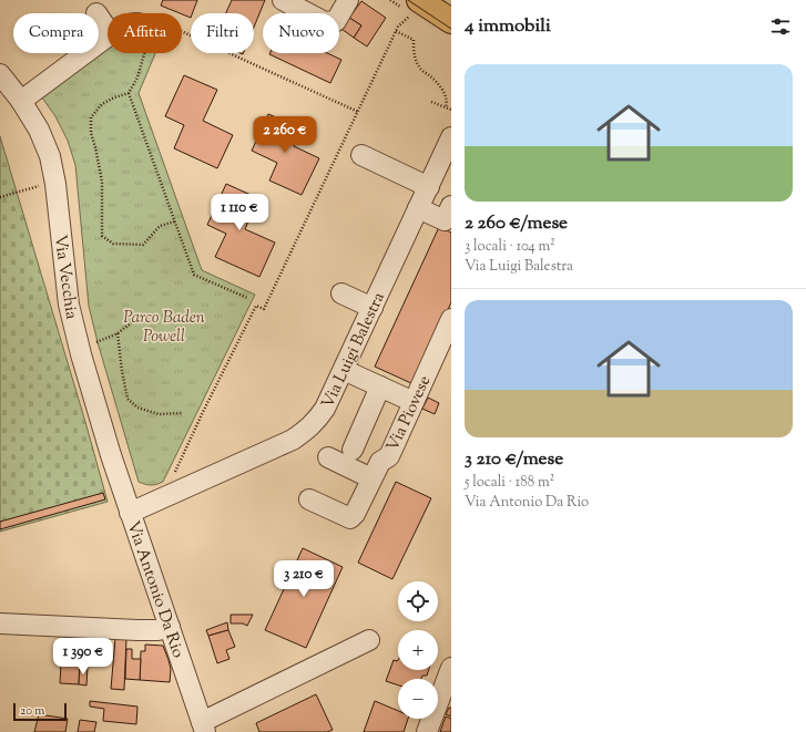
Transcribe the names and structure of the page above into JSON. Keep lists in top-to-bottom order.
{
  "streets": {
    "street": [
      "Via Vecchia",
      "Via Luigi Balestra",
      "Via Piovese",
      "Via Antonio Da Rio"
    ]
  },
  "crossings": [
    ["Via Vecchia", "Via Antonio Da Rio"],
    ["Via Luigi Balestra", "Via Antonio Da Rio"]
  ],
  "parks": ["Parco Baden Powell"],
  "scale_bar": "20 m",
  "page": {
    "heading": "4 immobili",
    "chip": [
      "Compra",
      "Affitta",
      "Filtri",
      "Nuovo"
    ],
    "list": [
      {
        "name": "2 260 €/mese",
        "note": "3 locali · 104 m² · Via Luigi Balestra"
      },
      {
        "name": "3 210 €/mese",
        "note": "5 locali · 188 m² · Via Antonio Da Rio"
      }
    ],
    "price": [
      "2 260 €",
      "1 110 €",
      "3 210 €",
      "1 390 €"
    ],
    "map_buttons": ["+", "−"],
    "scale": "20 m"
  }
}
